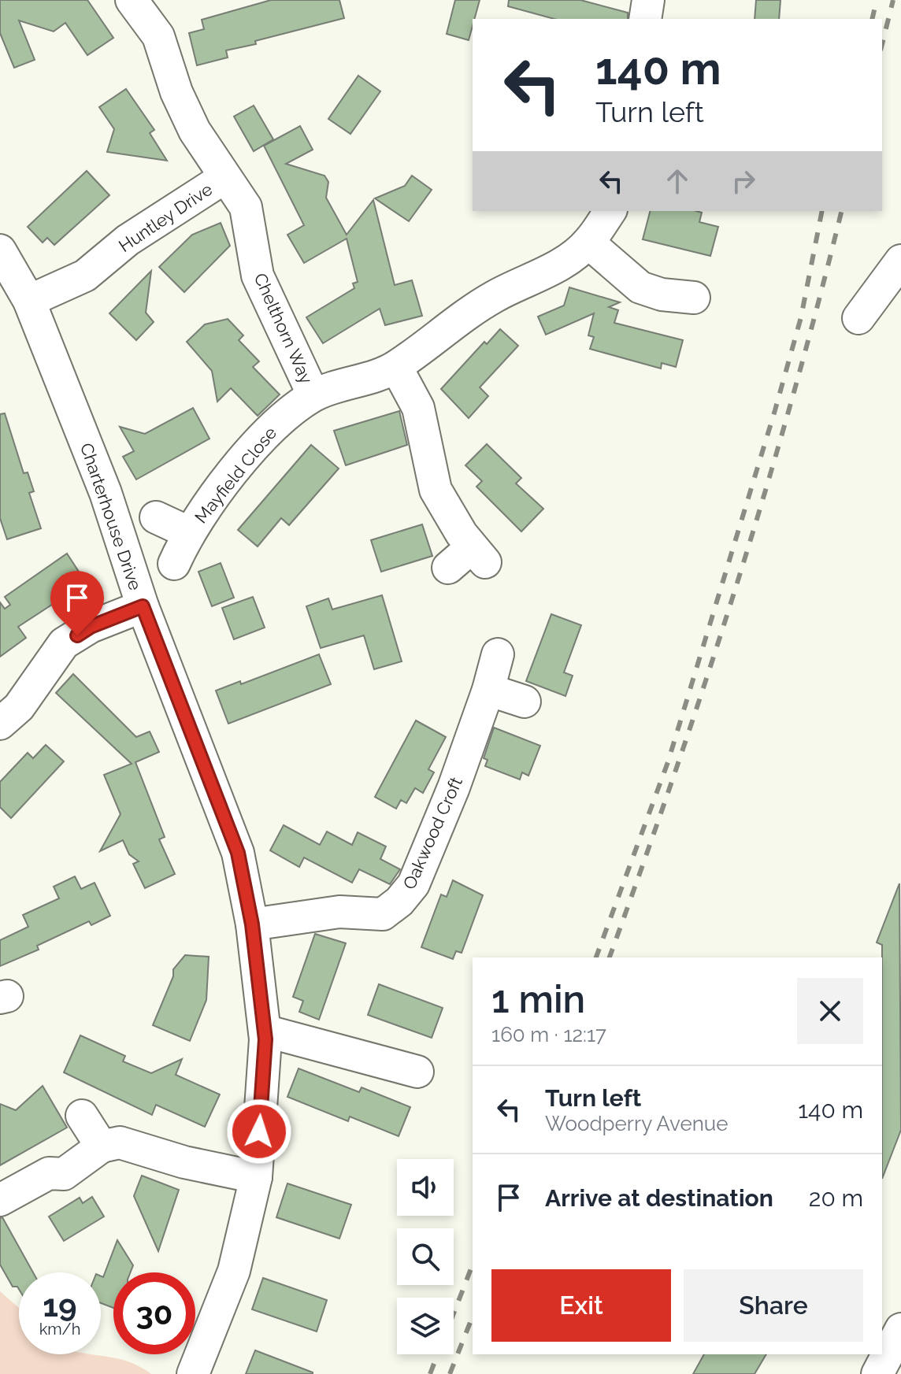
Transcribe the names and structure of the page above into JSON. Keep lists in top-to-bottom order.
{
  "streets": {
    "street": [
      "Huntley Drive",
      "Chelthorn Way",
      "Mayfield Close",
      "Charterhouse Drive",
      "Oakwood Croft"
    ]
  },
  "crossings": [
    ["Huntley Drive", "Chelthorn Way"],
    ["Huntley Drive", "Charterhouse Drive"],
    ["Chelthorn Way", "Mayfield Close"],
    ["Charterhouse Drive", "Oakwood Croft"]
  ],
  "page": {
    "turn": ["140 m", "Turn left"],
    "heading": ["1 min", "160 m · 12:17"],
    "list": [
      {
        "name": "Turn left",
        "note": "Woodperry Avenue",
        "value": "140 m"
      },
      {
        "name": "Arrive at destination",
        "value": "20 m"
      }
    ],
    "buttons": ["Exit", "Share"],
    "speed": "19 km/h",
    "limit": "30"
  }
}
